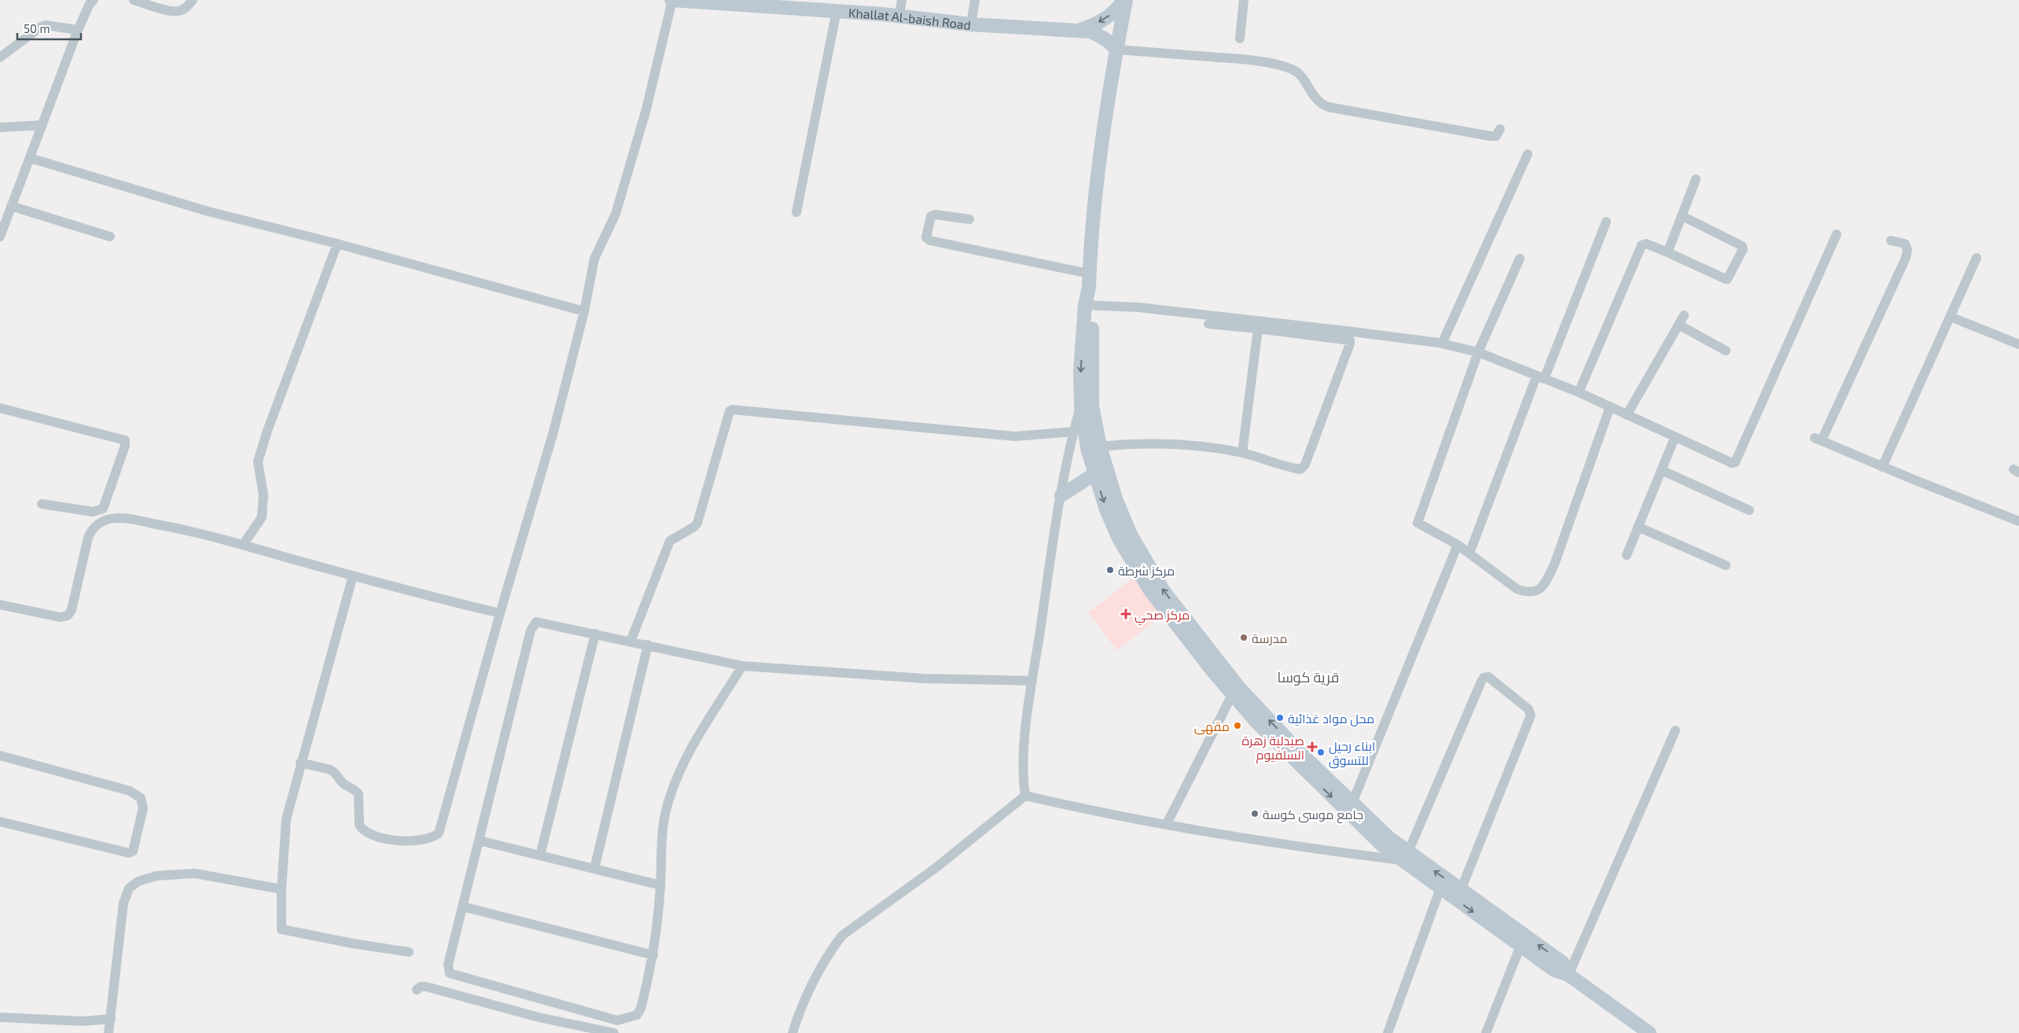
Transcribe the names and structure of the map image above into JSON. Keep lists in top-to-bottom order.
{
  "streets": {
    "street": ["Khallat Al-baish Road"]
  },
  "districts": ["قرية كوسا"],
  "places": {
    "other": [
      "مركز شرطة",
      "مدرسة",
      "محل مواد غذائية",
      "مقهى",
      "ابناء رحيل للتسوق",
      "جامع موسى كوسة"
    ],
    "health": ["مركز صحي", "صيدلية زهرة السلفيوم"]
  },
  "scale_bar": "50 m"
}
